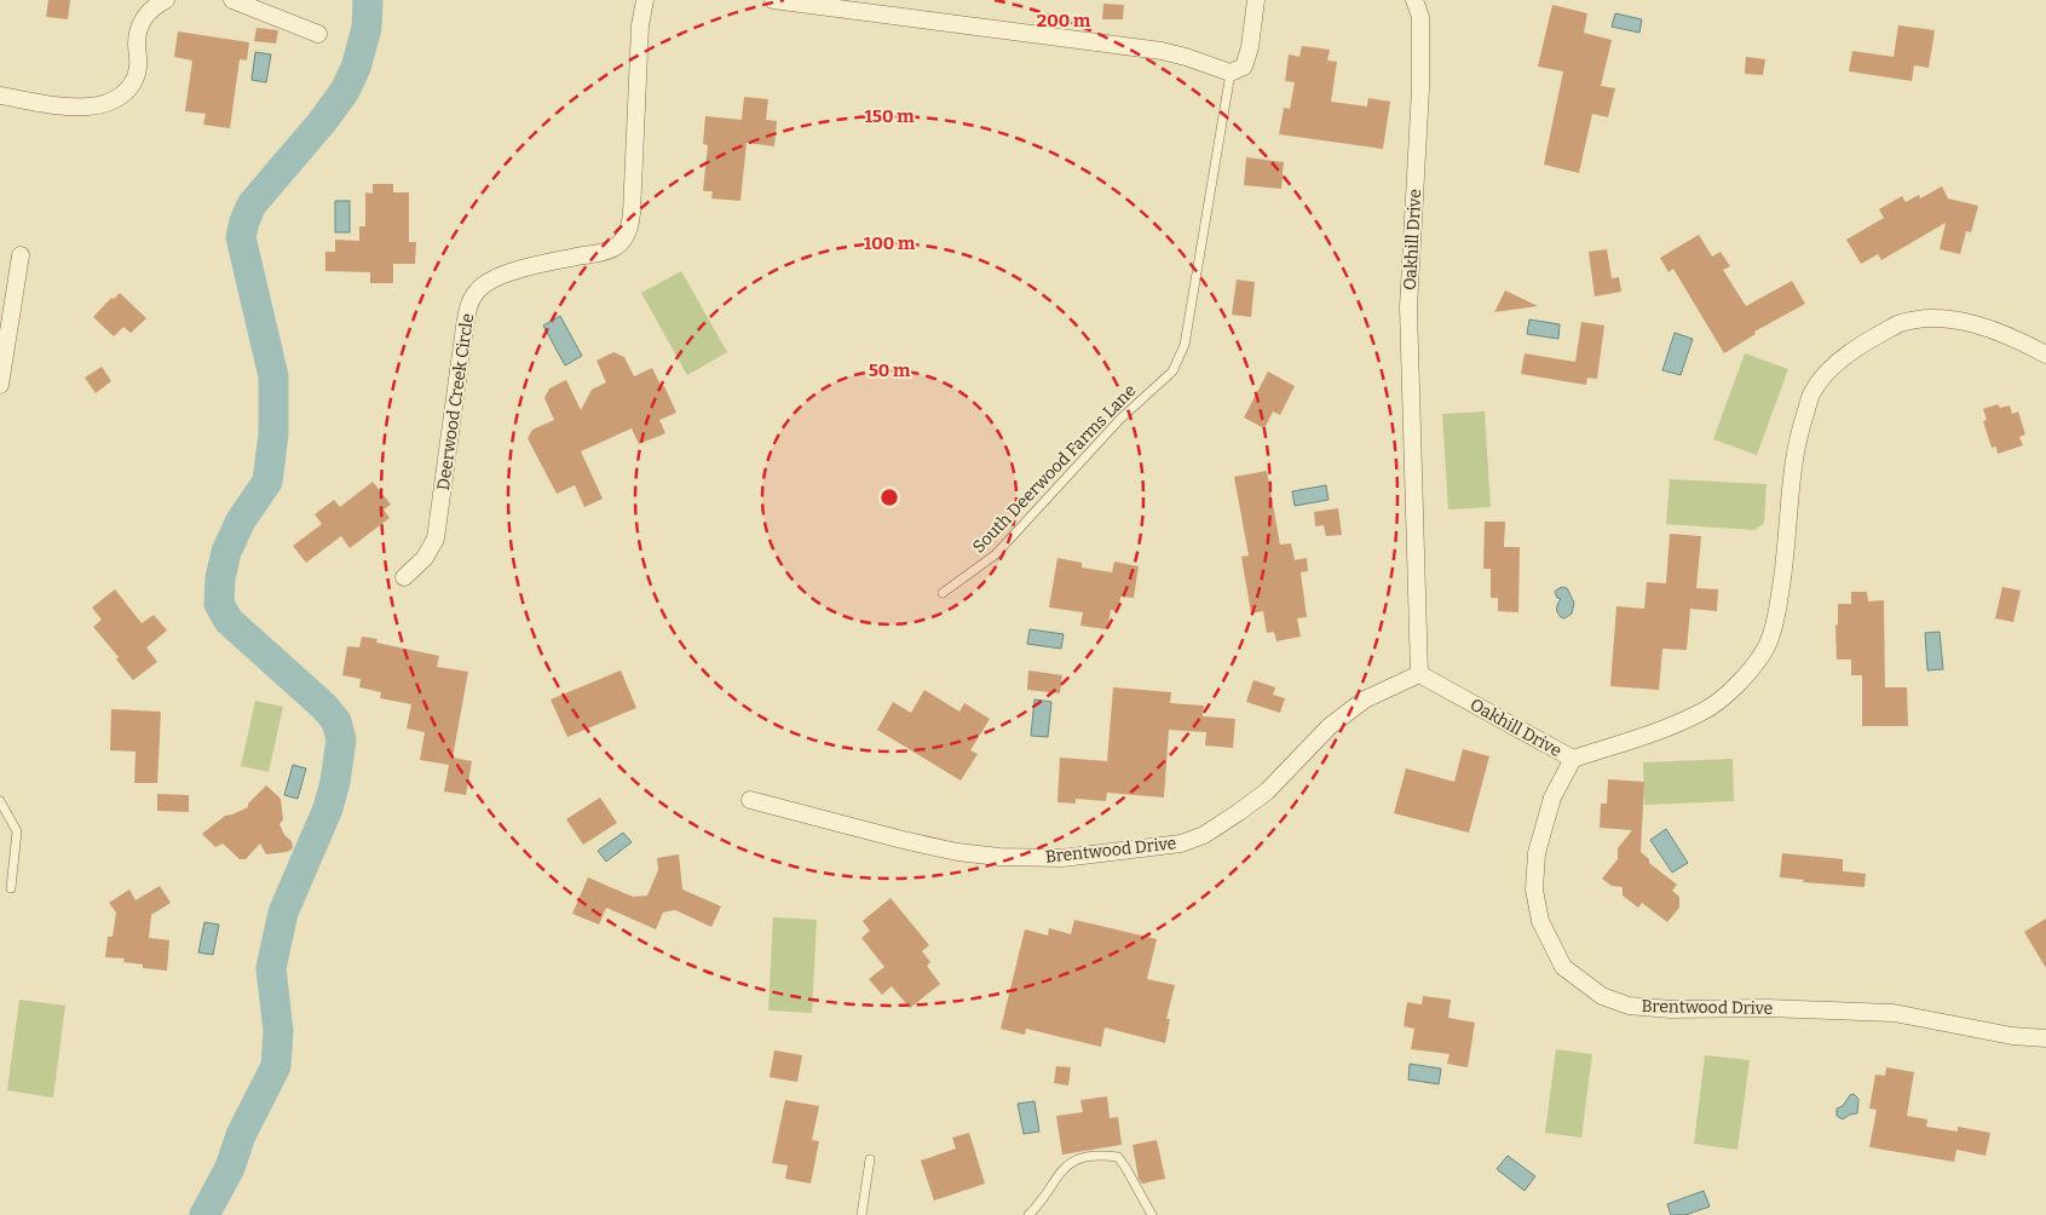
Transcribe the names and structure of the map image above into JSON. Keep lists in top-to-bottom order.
{
  "streets": {
    "street": ["Oakhill Drive", "Deerwood Creek Circle", "Brentwood Drive"],
    "lane": ["South Deerwood Farms Lane"]
  },
  "crossings": [
    ["Oakhill Drive", "Brentwood Drive"]
  ],
  "rings": [
    "200 m",
    "150 m",
    "100 m",
    "50 m"
  ]
}
